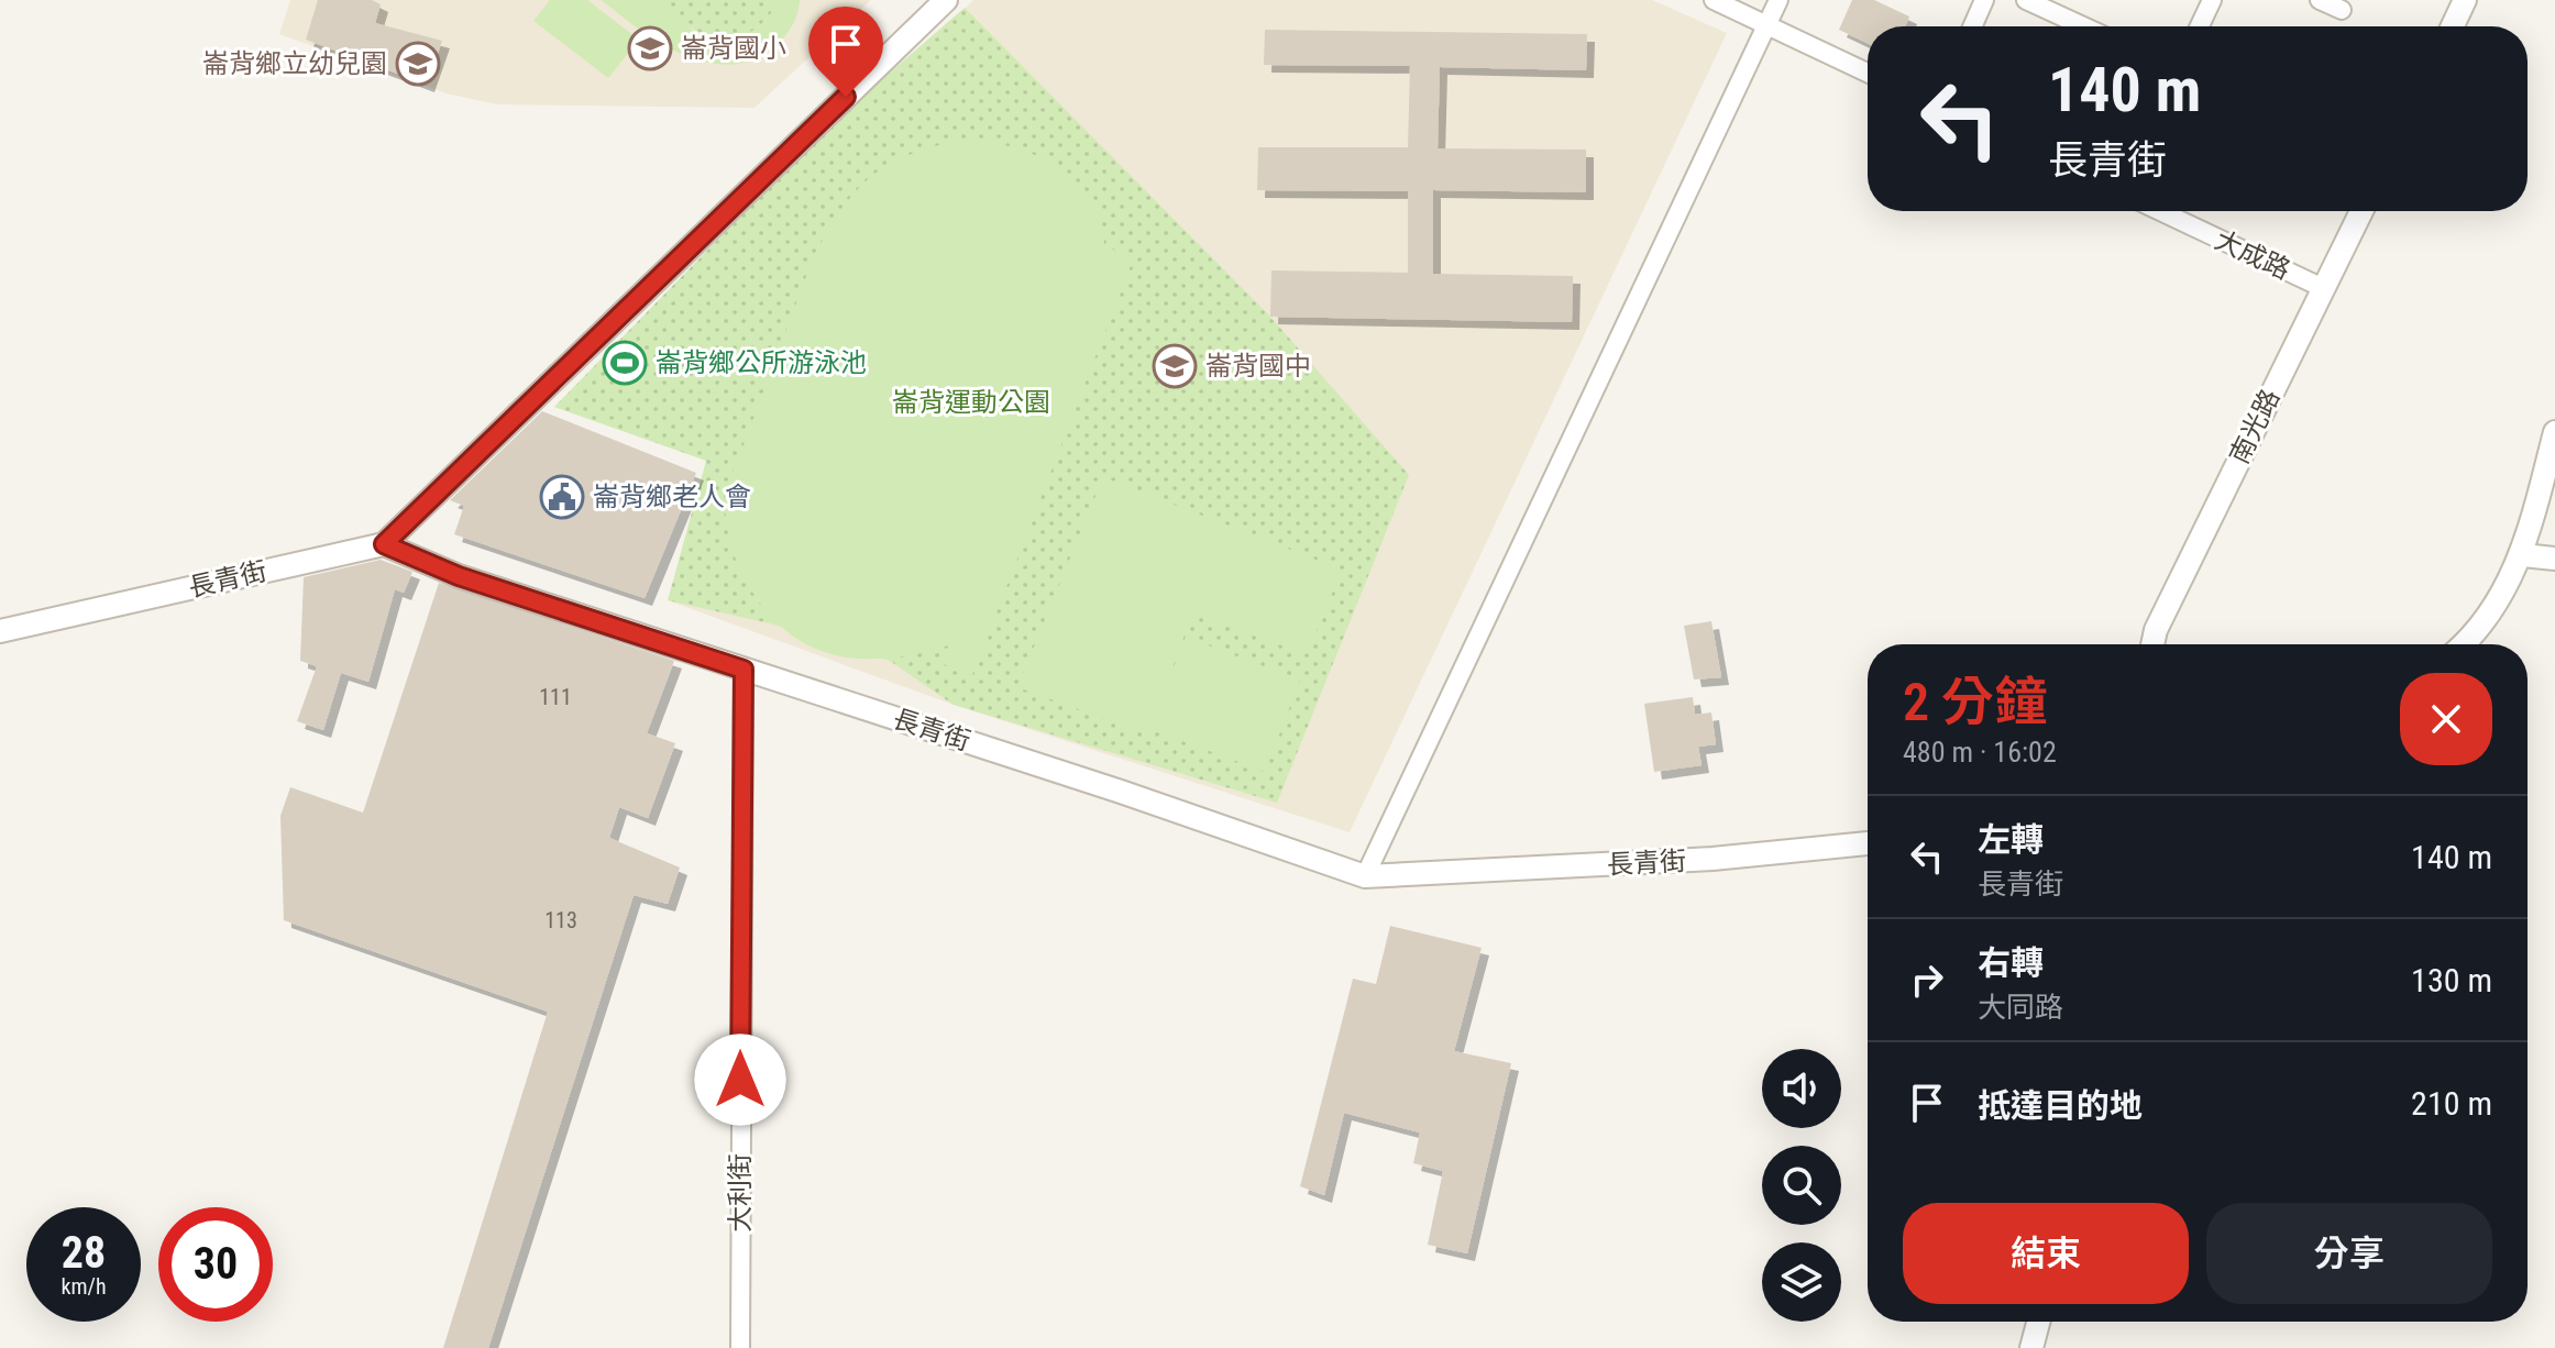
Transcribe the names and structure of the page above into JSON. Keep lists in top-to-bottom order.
{
  "streets": {
    "street": [
      "大成路",
      "南光路",
      "長青街",
      "大利街"
    ]
  },
  "crossings": [
    ["大成路", "南光路"],
    ["長青街", "大利街"]
  ],
  "parks": ["崙背運動公園"],
  "places": {
    "school or university": ["崙背國小", "崙背鄉立幼兒園", "崙背國中"],
    "sports": ["崙背鄉公所游泳池"],
    "public building": ["崙背鄉老人會"]
  },
  "house_numbers": ["111", "113"],
  "page": {
    "turn": ["140 m", "長青街"],
    "heading": ["2 分鐘", "480 m · 16:02"],
    "list": [
      {
        "name": "左轉",
        "note": "長青街",
        "value": "140 m"
      },
      {
        "name": "右轉",
        "note": "大同路",
        "value": "130 m"
      },
      {
        "name": "抵達目的地",
        "value": "210 m"
      }
    ],
    "buttons": ["結束", "分享"],
    "speed": "28 km/h",
    "limit": "30"
  }
}
